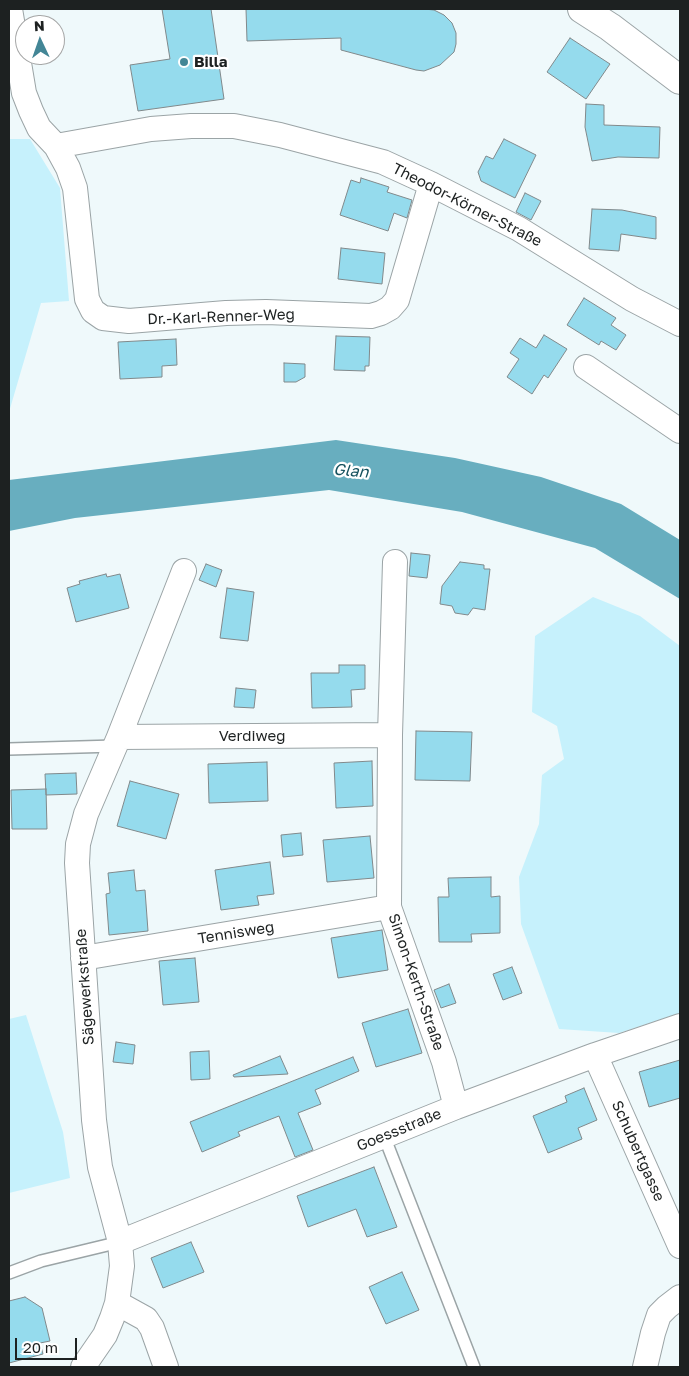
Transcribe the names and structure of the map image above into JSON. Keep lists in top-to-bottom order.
{
  "streets": {
    "street": [
      "Theodor-Körner-Straße",
      "Dr.-Karl-Renner-Weg",
      "Verdiweg",
      "Tennisweg",
      "Simon-Kerth-Straße",
      "Sägewerkstraße",
      "Goessstraße",
      "Schubertgasse"
    ]
  },
  "crossings": [
    ["Theodor-Körner-Straße", "Dr.-Karl-Renner-Weg"],
    ["Verdiweg", "Simon-Kerth-Straße"],
    ["Verdiweg", "Sägewerkstraße"],
    ["Tennisweg", "Simon-Kerth-Straße"],
    ["Tennisweg", "Sägewerkstraße"],
    ["Simon-Kerth-Straße", "Goessstraße"],
    ["Sägewerkstraße", "Goessstraße"],
    ["Goessstraße", "Schubertgasse"]
  ],
  "water": ["Glan"],
  "places": ["Billa"],
  "scale_bar": "20 m",
  "north": "top"
}
